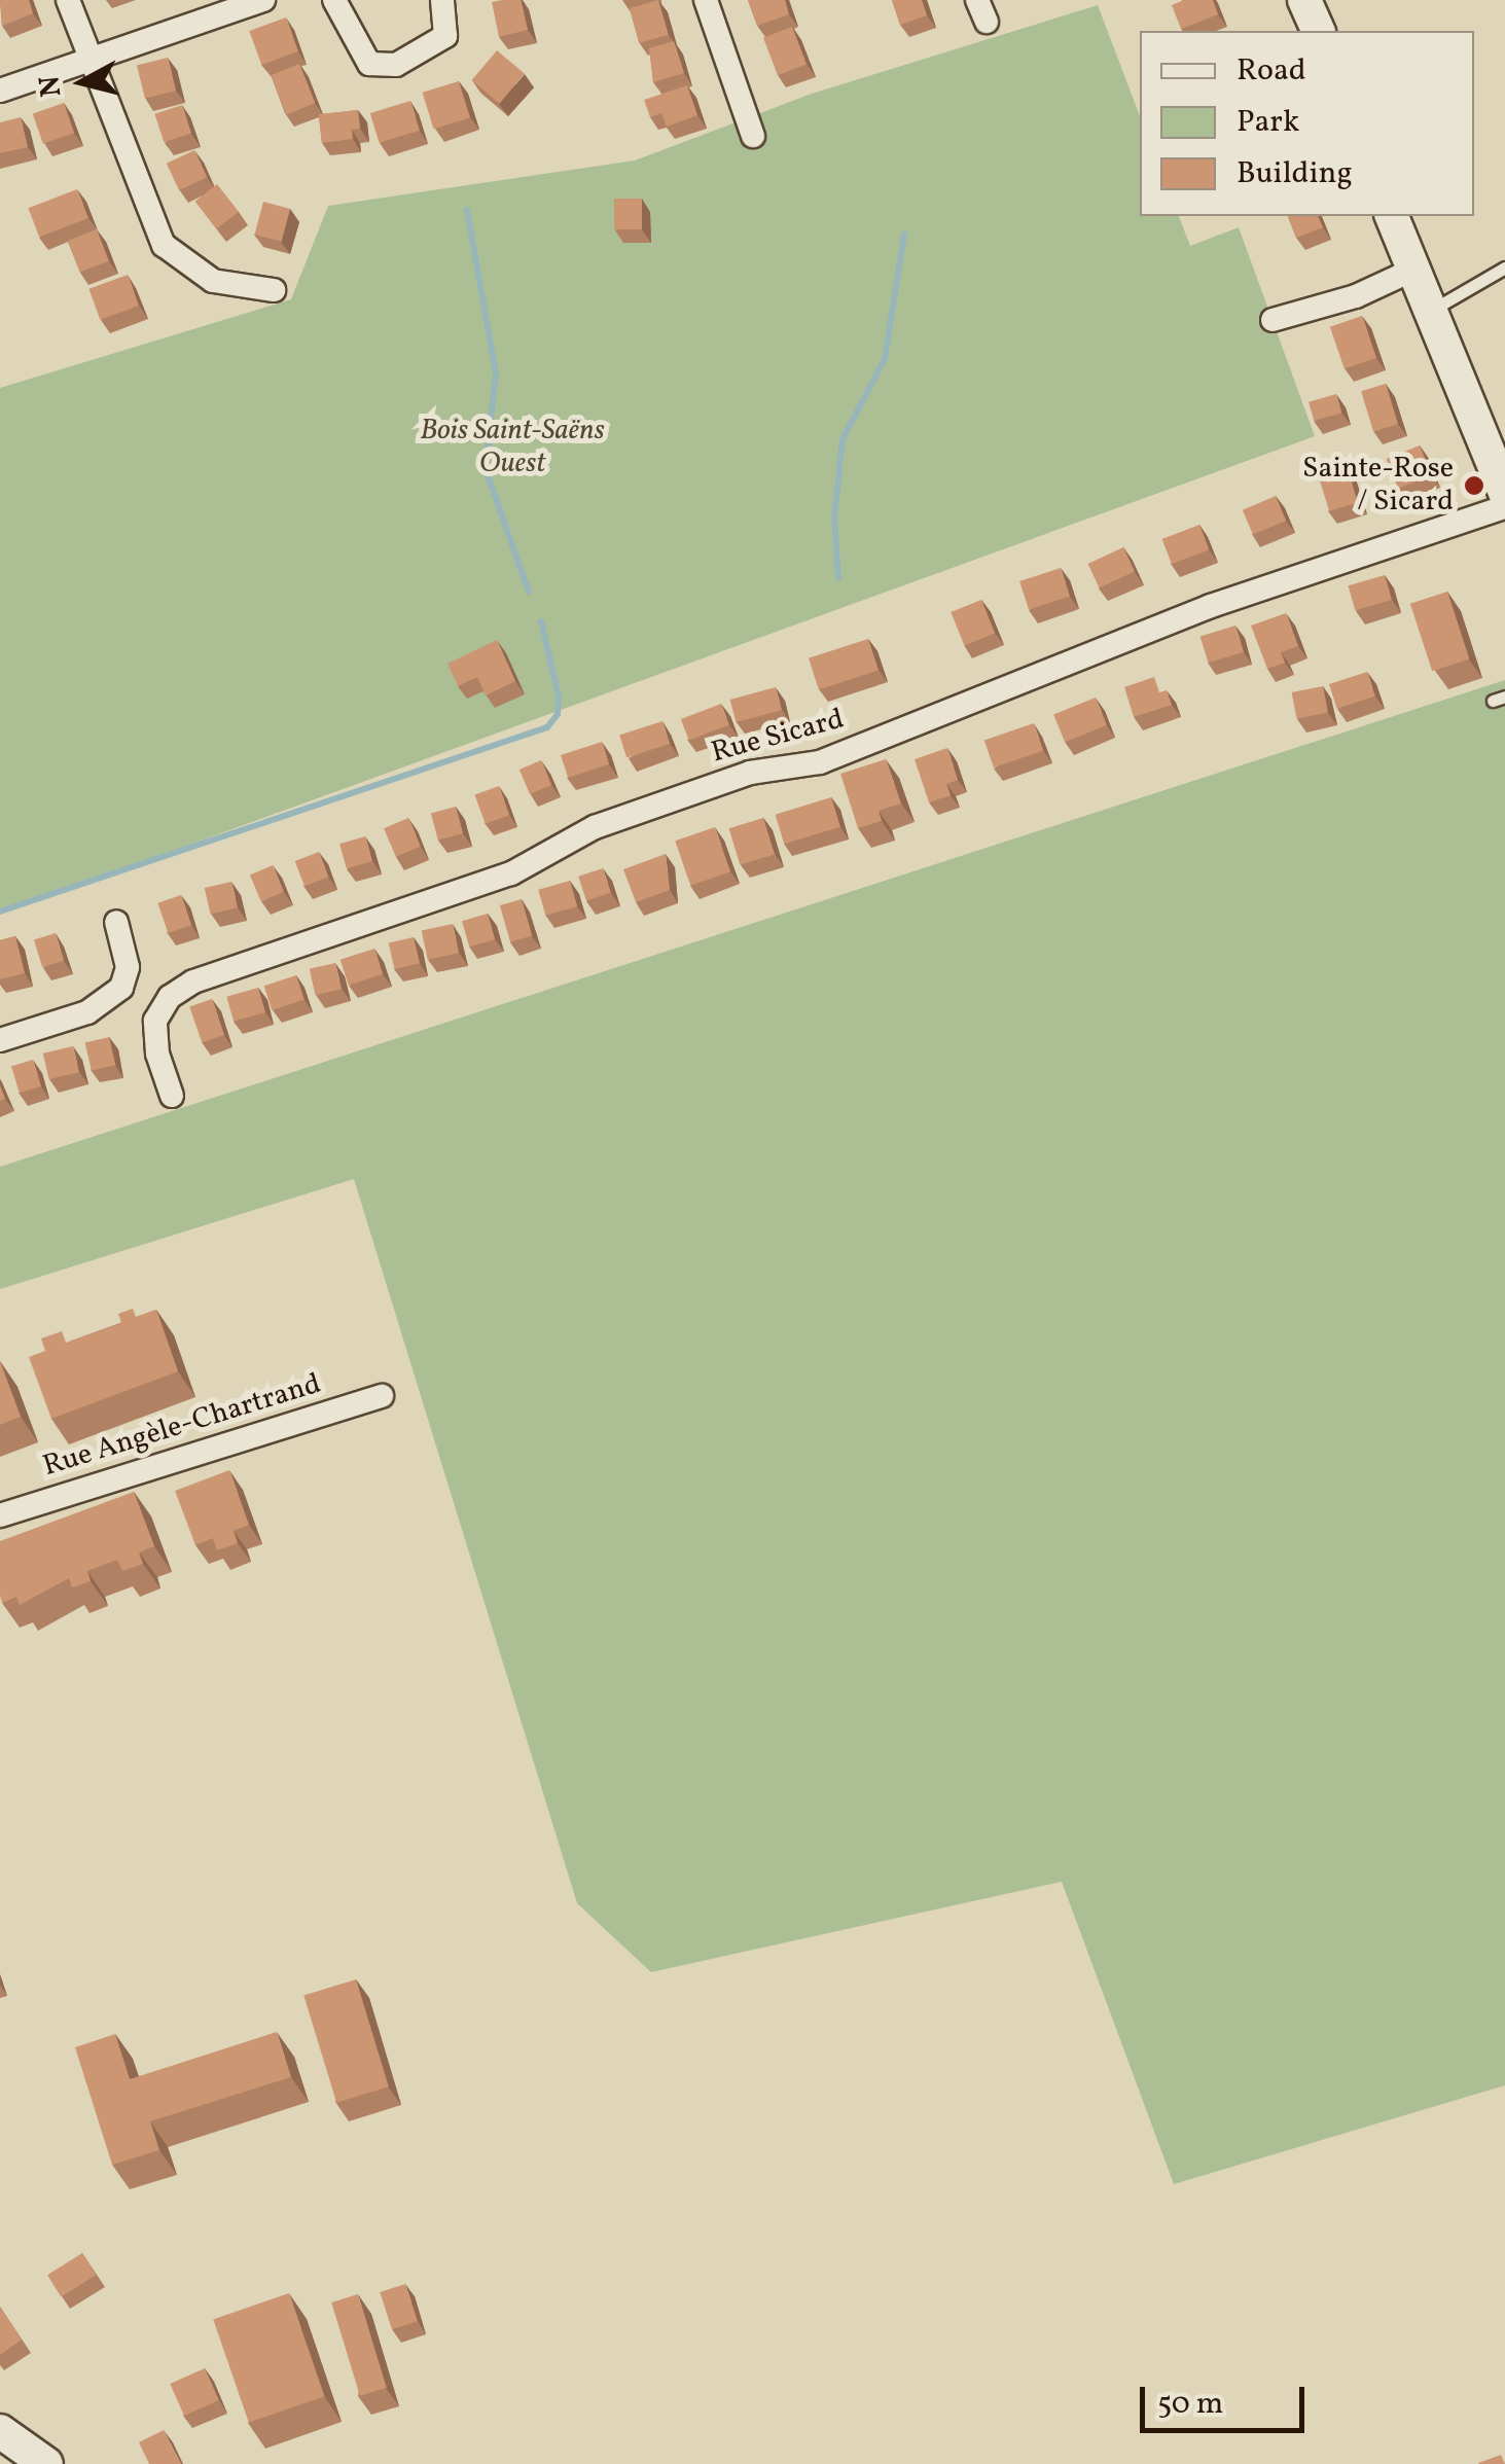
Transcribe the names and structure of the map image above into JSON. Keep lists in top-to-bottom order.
{
  "streets": {
    "street": ["Rue Sicard", "Rue Angèle-Chartrand"]
  },
  "parks": ["Bois Saint-Saëns Ouest"],
  "places": ["Sainte-Rose / Sicard"],
  "legend": ["Road", "Park", "Building"],
  "scale_bar": "50 m",
  "north": "left"
}
